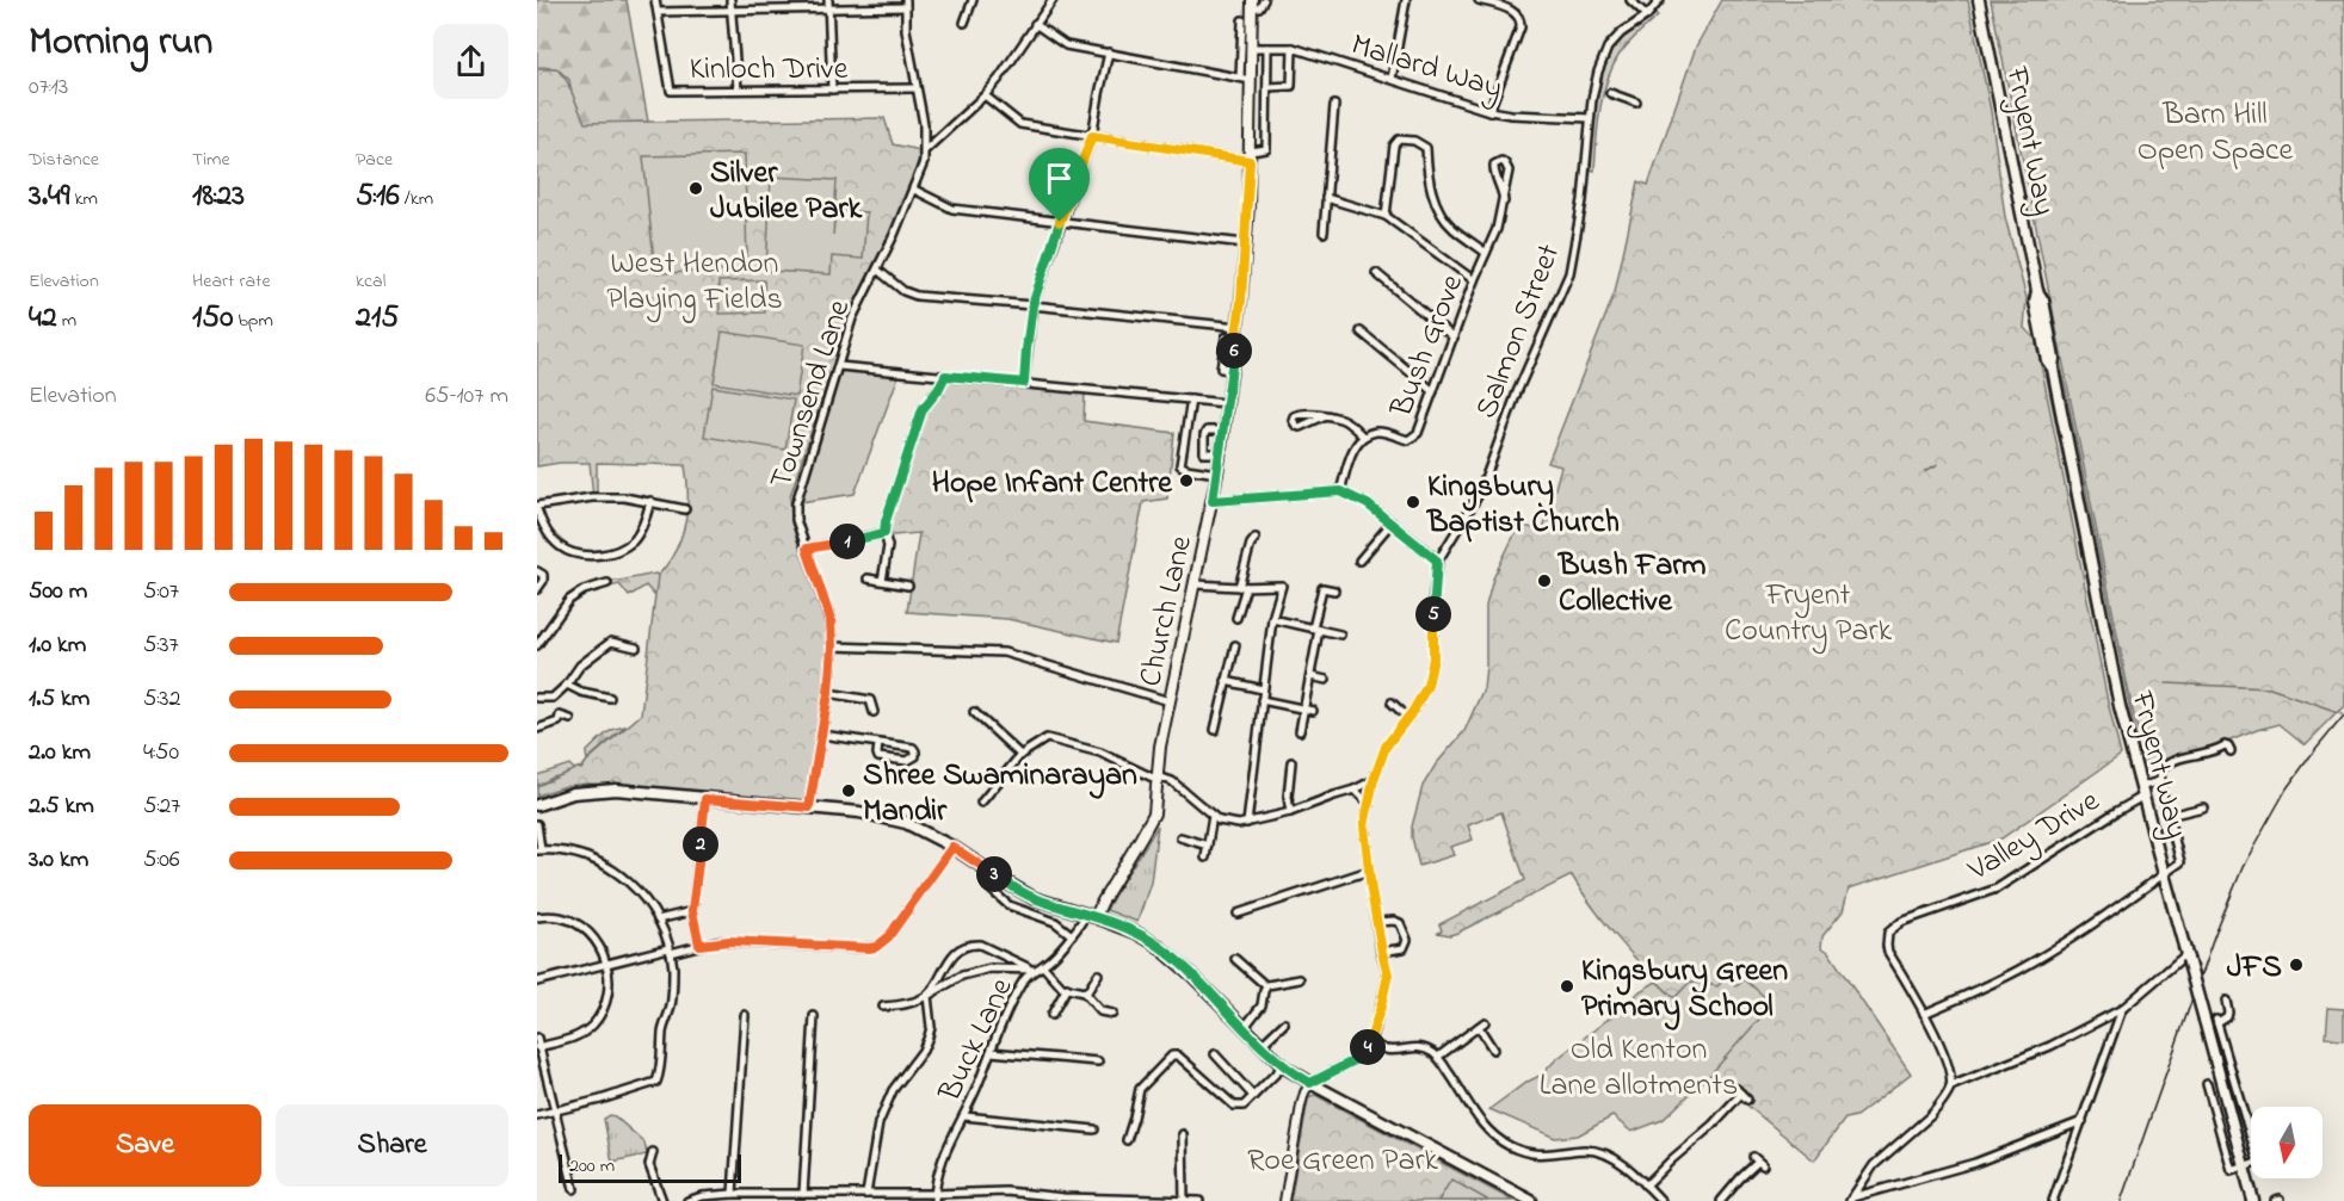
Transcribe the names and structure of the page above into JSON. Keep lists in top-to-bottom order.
{
  "streets": {
    "main road": ["Fryent Way", "Church Lane"],
    "street": [
      "Mallard Way",
      "Kinloch Drive",
      "Salmon Street",
      "Bush Grove",
      "Townsend Lane",
      "Valley Drive",
      "Buck Lane"
    ]
  },
  "crossings": [
    ["Mallard Way", "Salmon Street"],
    ["Mallard Way", "Church Lane"],
    ["Kinloch Drive", "Townsend Lane"],
    ["Fryent Way", "Valley Drive"],
    ["Church Lane", "Buck Lane"]
  ],
  "parks": [
    "Barn Hill Open Space",
    "West Hendon Playing Fields",
    "Fryent Country Park",
    "Old Kenton Lane allotments",
    "Roe Green Park"
  ],
  "places": [
    "Silver Jubilee Park",
    "Hope Infant Centre",
    "Kingsbury Baptist Church",
    "Bush Farm Collective",
    "Shree Swaminarayan Mandir",
    "JFS",
    "Kingsbury Green Primary School"
  ],
  "scale_bar": "200 m",
  "north": "bottom",
  "page": {
    "heading": ["Morning run", "07:13"],
    "stats": [
      ["Distance", "3.49 km"],
      ["Time", "18:23"],
      ["Pace", "5:16 /km"],
      ["Elevation", "42 m"],
      ["Heart rate", "150 bpm"],
      ["kcal", "215"]
    ],
    "pins": [
      "6",
      "1",
      "5",
      "2",
      "3",
      "4"
    ],
    "chart": ["Elevation", "65–107 m"],
    "list": [
      {
        "name": "500 m",
        "note": "5:07"
      },
      {
        "name": "1.0 km",
        "note": "5:37"
      },
      {
        "name": "1.5 km",
        "note": "5:32"
      },
      {
        "name": "2.0 km",
        "note": "4:50"
      },
      {
        "name": "2.5 km",
        "note": "5:27"
      },
      {
        "name": "3.0 km",
        "note": "5:06"
      }
    ],
    "buttons": ["Save", "Share"],
    "scale": "200 m"
  }
}
